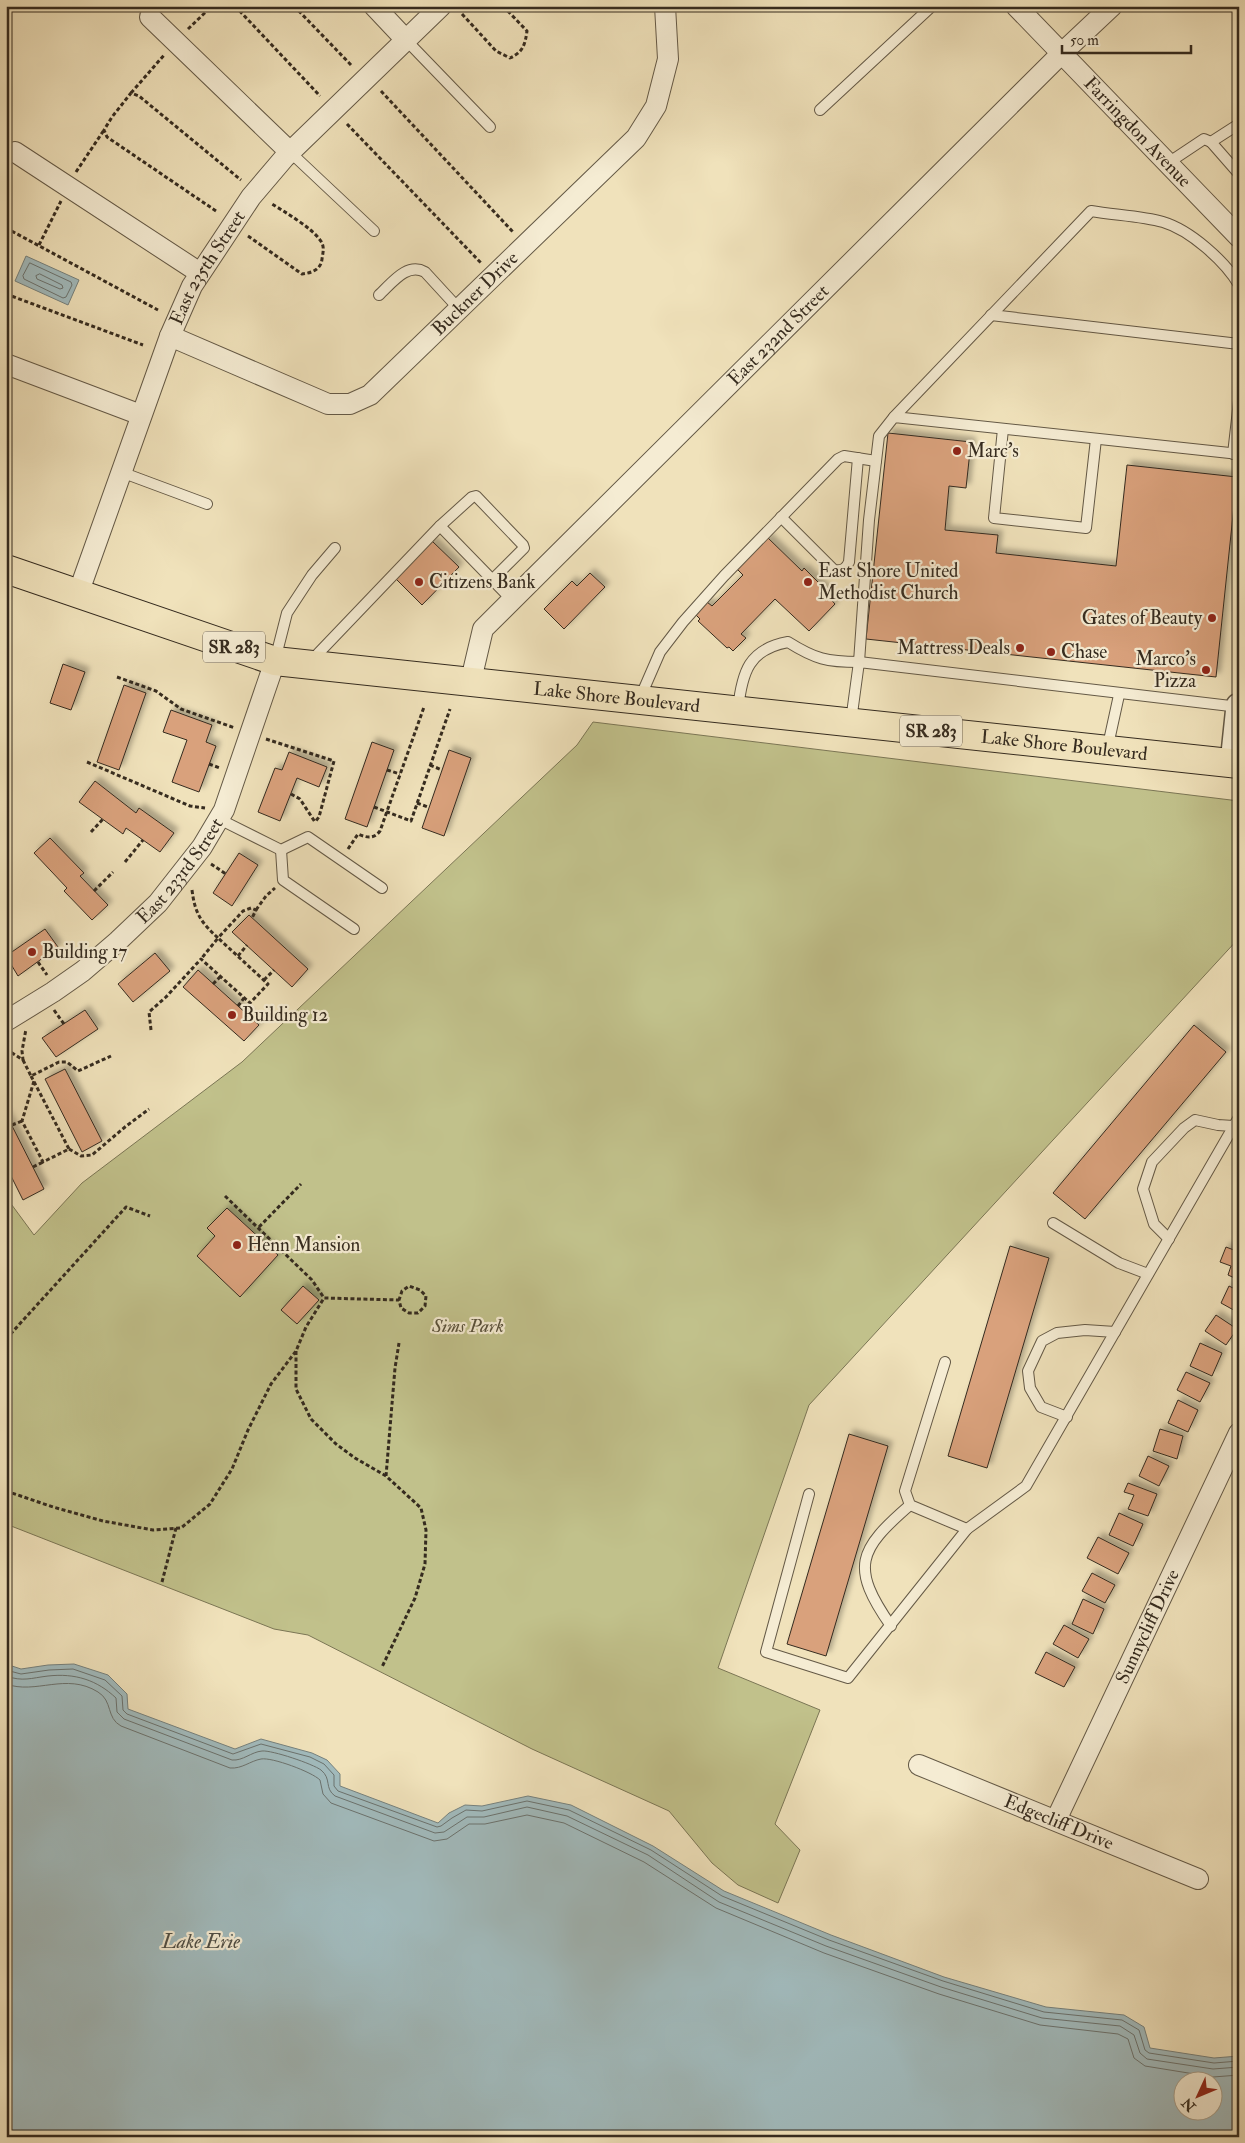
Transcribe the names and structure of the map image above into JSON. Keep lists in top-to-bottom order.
{
  "streets": {
    "main road": ["SR 283", "Lake Shore Boulevard"],
    "street": [
      "Farringdon Avenue",
      "East 235th Street",
      "Buckner Drive",
      "East 232nd Street",
      "East 233rd Street",
      "Sunnycliff Drive",
      "Edgecliff Drive"
    ]
  },
  "crossings": [
    ["Farringdon Avenue", "East 232nd Street"],
    ["East 235th Street", "Buckner Drive"],
    ["East 235th Street", "Lake Shore Boulevard"],
    ["East 232nd Street", "Lake Shore Boulevard"],
    ["Lake Shore Boulevard", "East 233rd Street"],
    ["Sunnycliff Drive", "Edgecliff Drive"]
  ],
  "water": ["Lake Erie"],
  "parks": ["Sims Park"],
  "places": [
    "Marc's",
    "Citizens Bank",
    "East Shore United Methodist Church",
    "Gates of Beauty",
    "Mattress Deals",
    "Chase",
    "Marco's Pizza",
    "Building 17",
    "Building 12",
    "Henn Mansion"
  ],
  "scale_bar": "50 m",
  "north": "bottom left"
}
